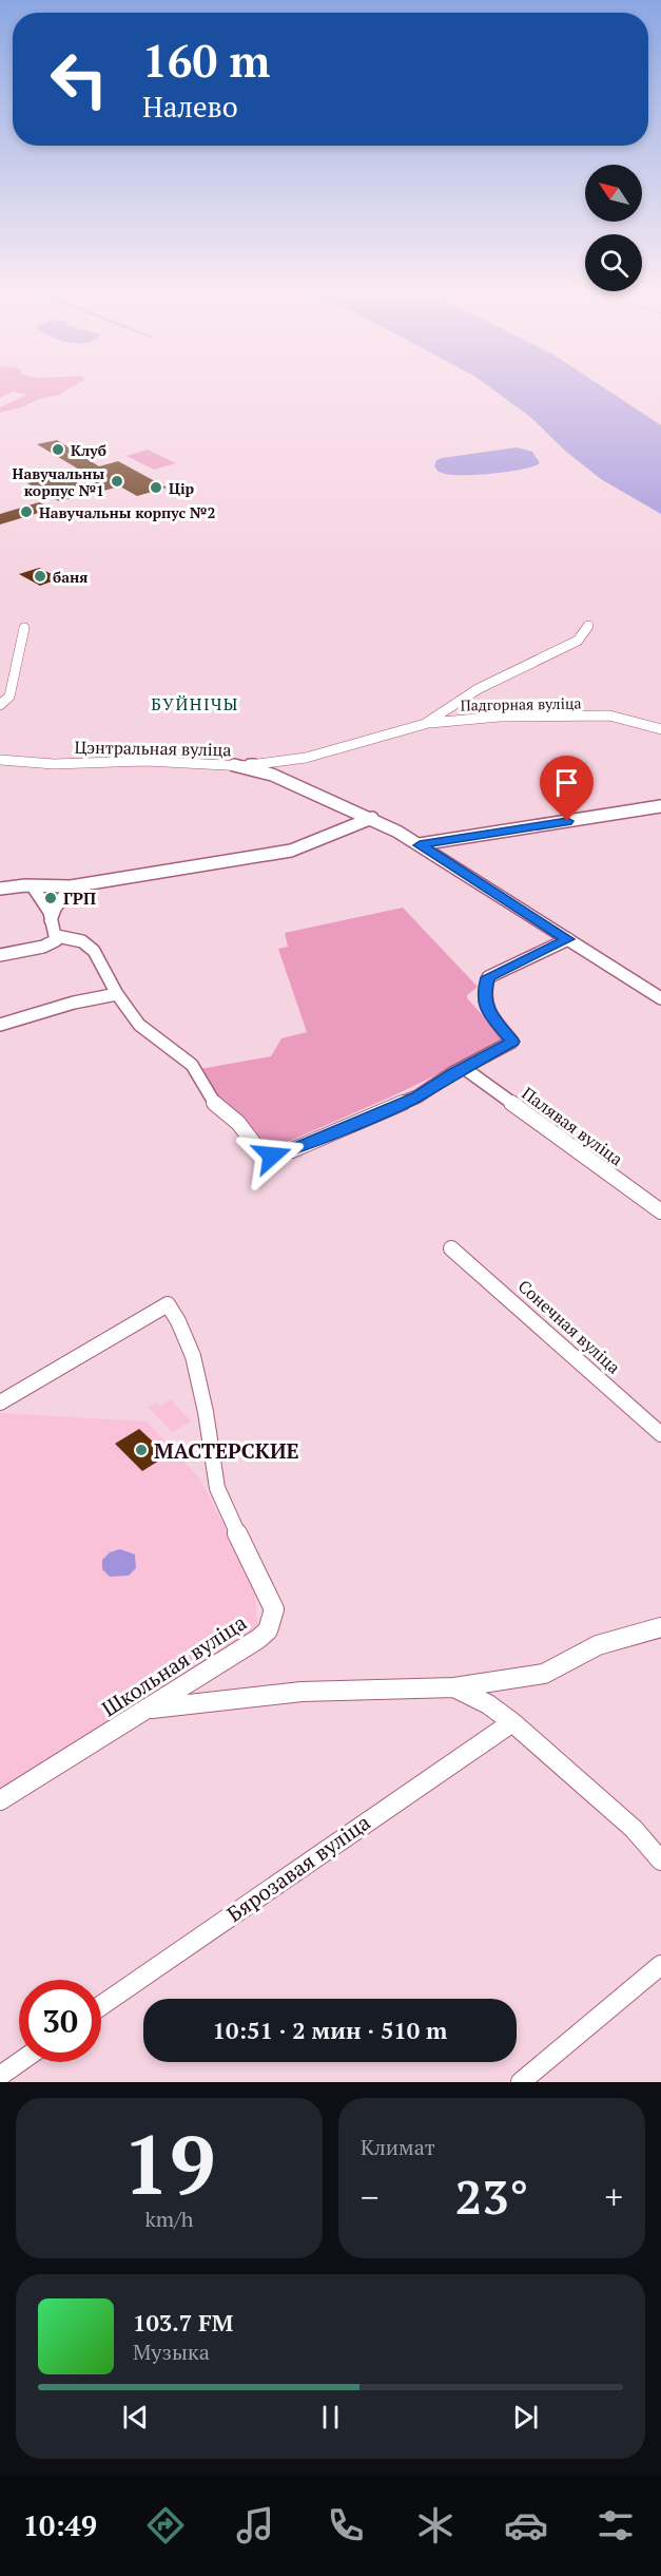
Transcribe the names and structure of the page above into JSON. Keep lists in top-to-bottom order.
{
  "streets": {
    "street": [
      "Падгорная вуліца",
      "Цэнтральная вуліца",
      "Палявая вуліца",
      "Сонечная вуліца",
      "Школьная вуліца",
      "Бярозавая вуліца"
    ]
  },
  "crossings": [
    ["Падгорная вуліца", "Цэнтральная вуліца"]
  ],
  "districts": ["БУЙНІЧЫ"],
  "places": [
    "Клуб",
    "Навучальны корпус №1",
    "Цір",
    "Навучальны корпус №2",
    "баня",
    "ГРП",
    "МАСТЕРСКИЕ"
  ],
  "north": "top left",
  "page": {
    "turn": ["160 m", "Налево"],
    "limit": "30",
    "trip": "10:51 · 2 мин · 510 m",
    "tile": [
      ["19", "km/h"],
      "Климат"
    ],
    "heat": ["−", "23°", "+"],
    "song": ["103.7 FM", "Музыка"],
    "tabs": "10:49"
  }
}
